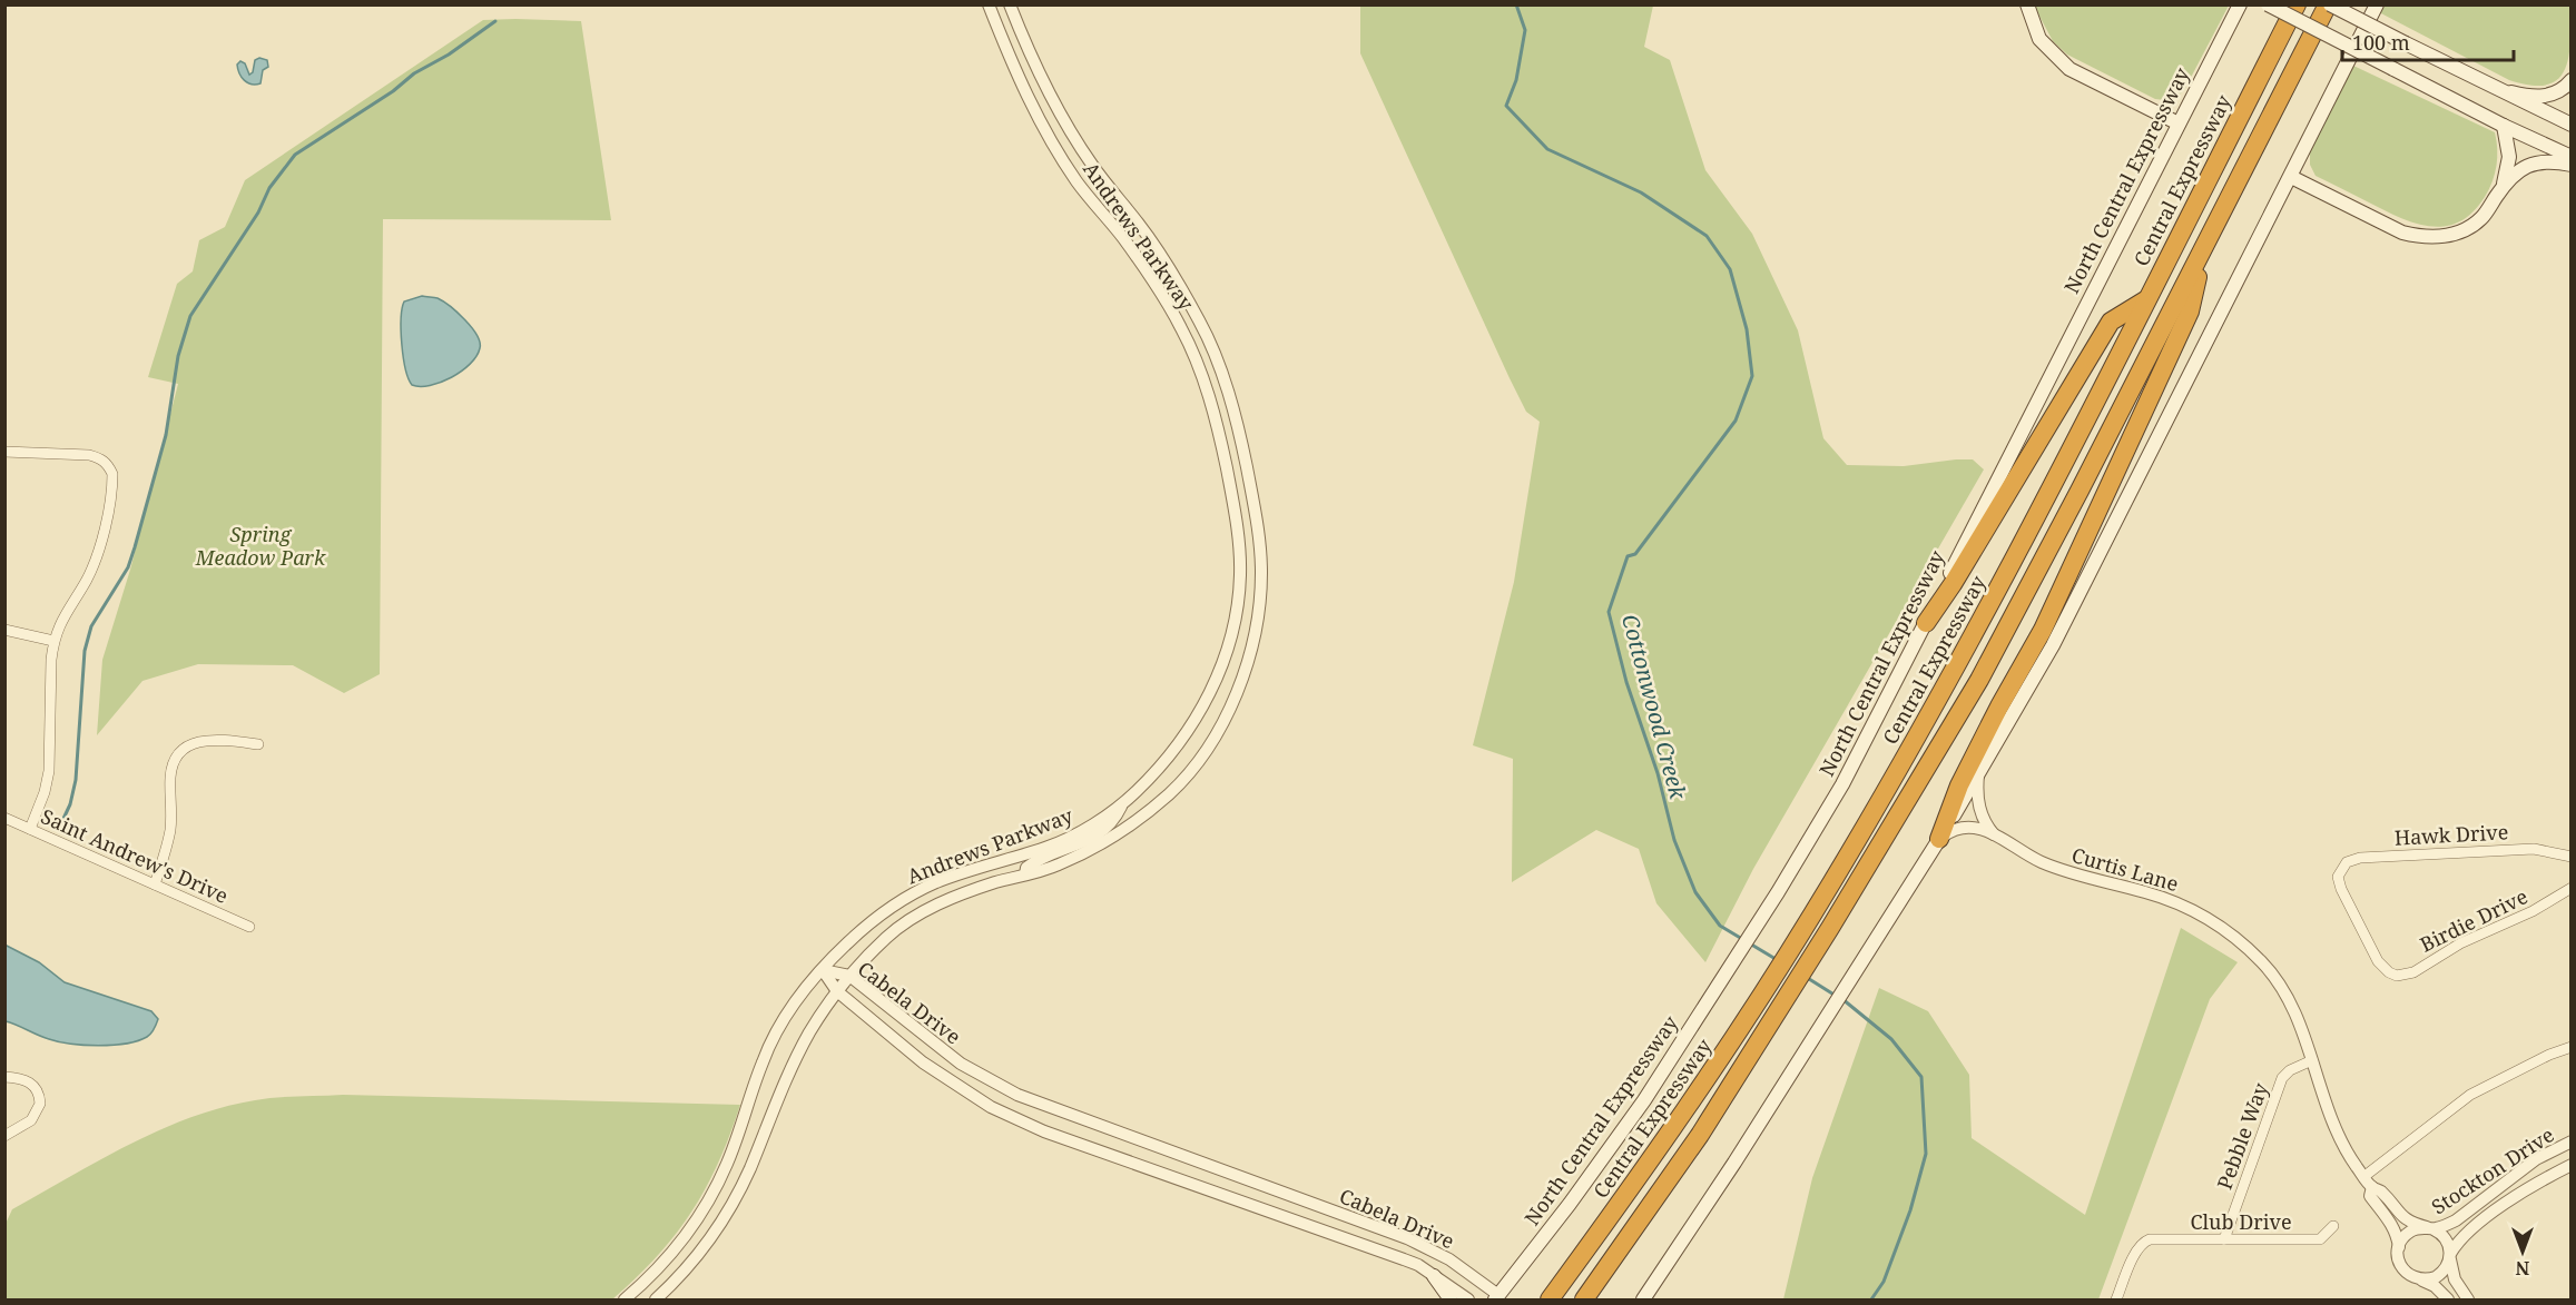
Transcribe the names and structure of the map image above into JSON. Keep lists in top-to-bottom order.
{
  "streets": {
    "highway": ["Central Expressway"],
    "main road": ["North Central Expressway"],
    "street": [
      "Andrews Parkway",
      "Hawk Drive",
      "Saint Andrew's Drive",
      "Curtis Lane",
      "Birdie Drive",
      "Cabela Drive",
      "Pebble Way",
      "Stockton Drive",
      "Club Drive"
    ]
  },
  "crossings": [
    ["North Central Expressway", "Cabela Drive"],
    ["Andrews Parkway", "Cabela Drive"],
    ["Hawk Drive", "Birdie Drive"],
    ["Curtis Lane", "Pebble Way"],
    ["Curtis Lane", "Stockton Drive"],
    ["Pebble Way", "Club Drive"]
  ],
  "water": ["Cottonwood Creek"],
  "parks": ["Spring Meadow Park"],
  "scale_bar": "100 m",
  "north": "bottom"
}
